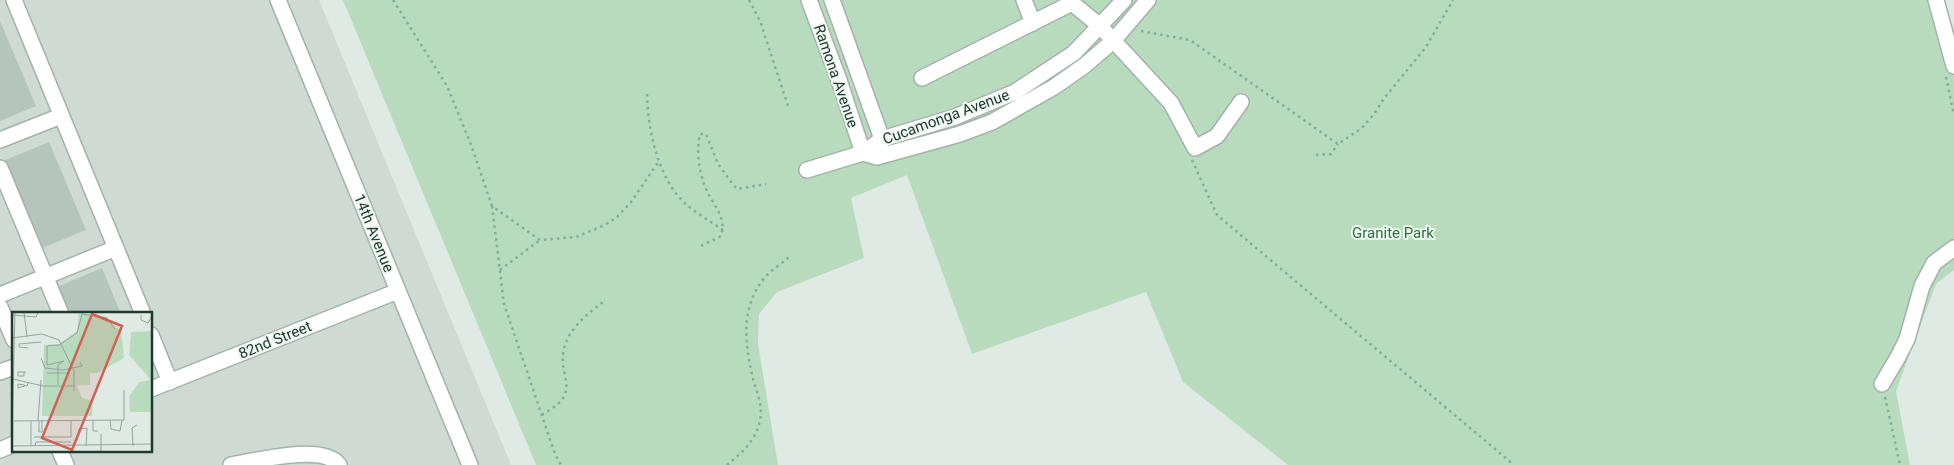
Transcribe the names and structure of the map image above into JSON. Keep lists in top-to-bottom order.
{
  "streets": {
    "street": [
      "Ramona Avenue",
      "Cucamonga Avenue",
      "14th Avenue",
      "82nd Street"
    ]
  },
  "crossings": [
    ["Ramona Avenue", "Cucamonga Avenue"],
    ["14th Avenue", "82nd Street"]
  ],
  "parks": ["Granite Park"]
}
